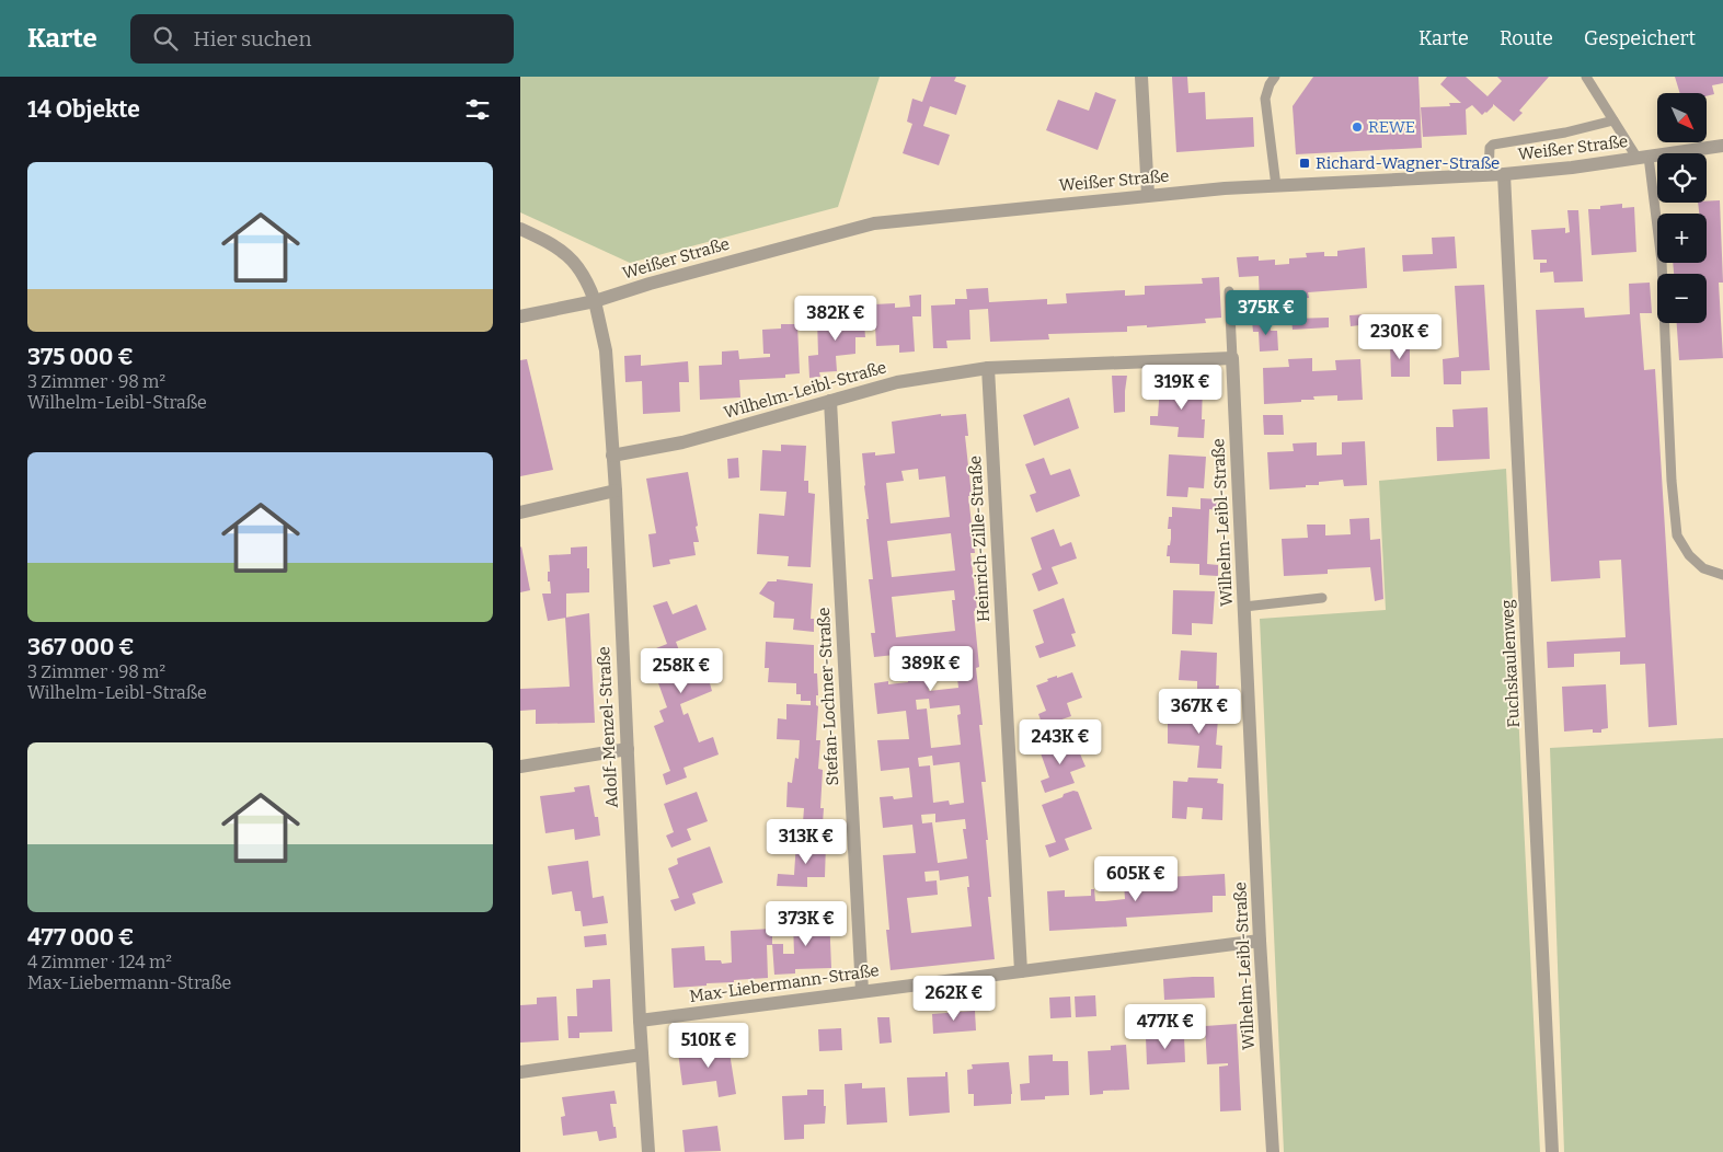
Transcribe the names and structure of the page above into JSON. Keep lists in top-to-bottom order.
{
  "streets": {
    "street": [
      "Weißer Straße",
      "Wilhelm-Leibl-Straße",
      "Heinrich-Zille-Straße",
      "Fuchskaulenweg",
      "Stefan-Lochner-Straße",
      "Adolf-Menzel-Straße",
      "Max-Liebermann-Straße"
    ]
  },
  "crossings": [
    ["Weißer Straße", "Fuchskaulenweg"],
    ["Weißer Straße", "Adolf-Menzel-Straße"],
    ["Wilhelm-Leibl-Straße", "Heinrich-Zille-Straße"],
    ["Wilhelm-Leibl-Straße", "Stefan-Lochner-Straße"],
    ["Wilhelm-Leibl-Straße", "Adolf-Menzel-Straße"],
    ["Wilhelm-Leibl-Straße", "Max-Liebermann-Straße"],
    ["Heinrich-Zille-Straße", "Max-Liebermann-Straße"],
    ["Stefan-Lochner-Straße", "Max-Liebermann-Straße"],
    ["Adolf-Menzel-Straße", "Max-Liebermann-Straße"]
  ],
  "places": {
    "other": ["REWE"],
    "transit": ["Richard-Wagner-Straße"]
  },
  "north": "bottom right",
  "page": {
    "header": "Karte",
    "search": "Hier suchen",
    "nav": ["Karte", "Route", "Gespeichert"],
    "heading": "14 Objekte",
    "map_buttons": ["+", "−"],
    "list": [
      {
        "name": "375 000 €",
        "note": "3 Zimmer · 98 m² · Wilhelm-Leibl-Straße"
      },
      {
        "name": "367 000 €",
        "note": "3 Zimmer · 98 m² · Wilhelm-Leibl-Straße"
      },
      {
        "name": "477 000 €",
        "note": "4 Zimmer · 124 m² · Max-Liebermann-Straße"
      }
    ],
    "price": [
      "375K €",
      "382K €",
      "230K €",
      "319K €",
      "389K €",
      "258K €",
      "367K €",
      "243K €",
      "313K €",
      "605K €",
      "373K €",
      "262K €",
      "477K €",
      "510K €"
    ]
  }
}
